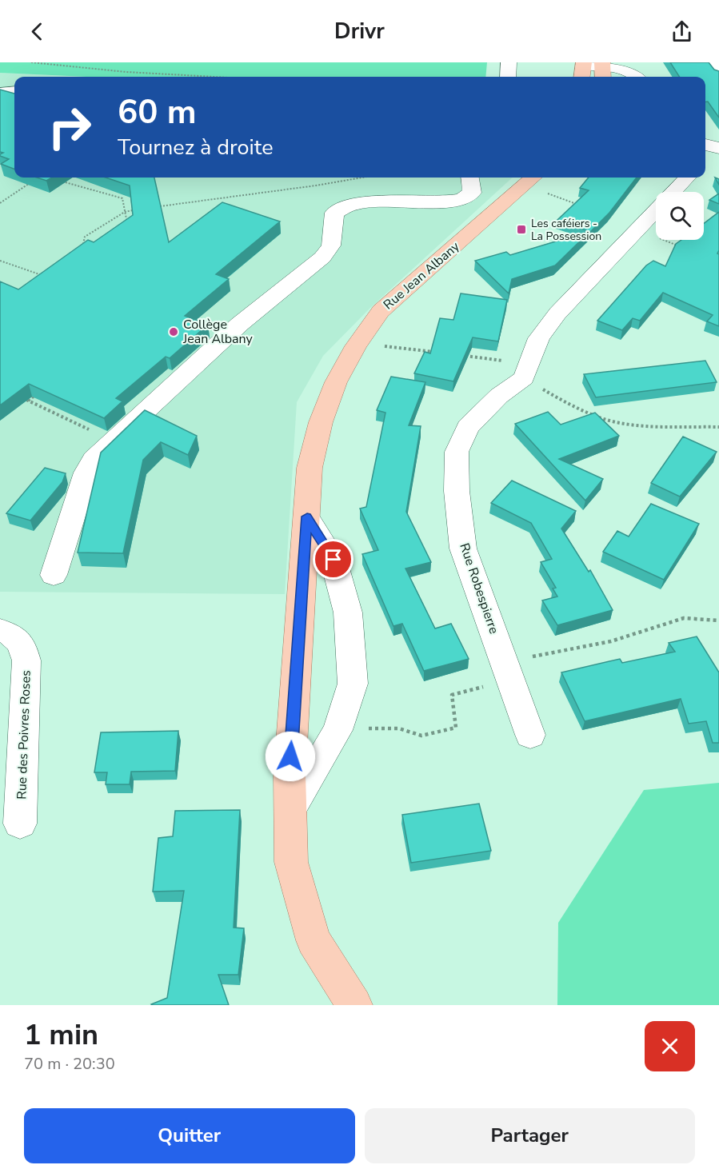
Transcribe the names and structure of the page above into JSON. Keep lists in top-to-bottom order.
{
  "streets": {
    "main road": ["Rue Jean Albany"],
    "street": ["Rue Robespierre", "Rue des Poivres Roses"]
  },
  "places": {
    "transit": ["Les caféiers - La Possession"],
    "other": ["Collège Jean Albany"]
  },
  "page": {
    "header": "Drivr",
    "turn": ["60 m", "Tournez à droite"],
    "heading": ["1 min", "70 m · 20:30"],
    "buttons": ["Quitter", "Partager"]
  }
}
